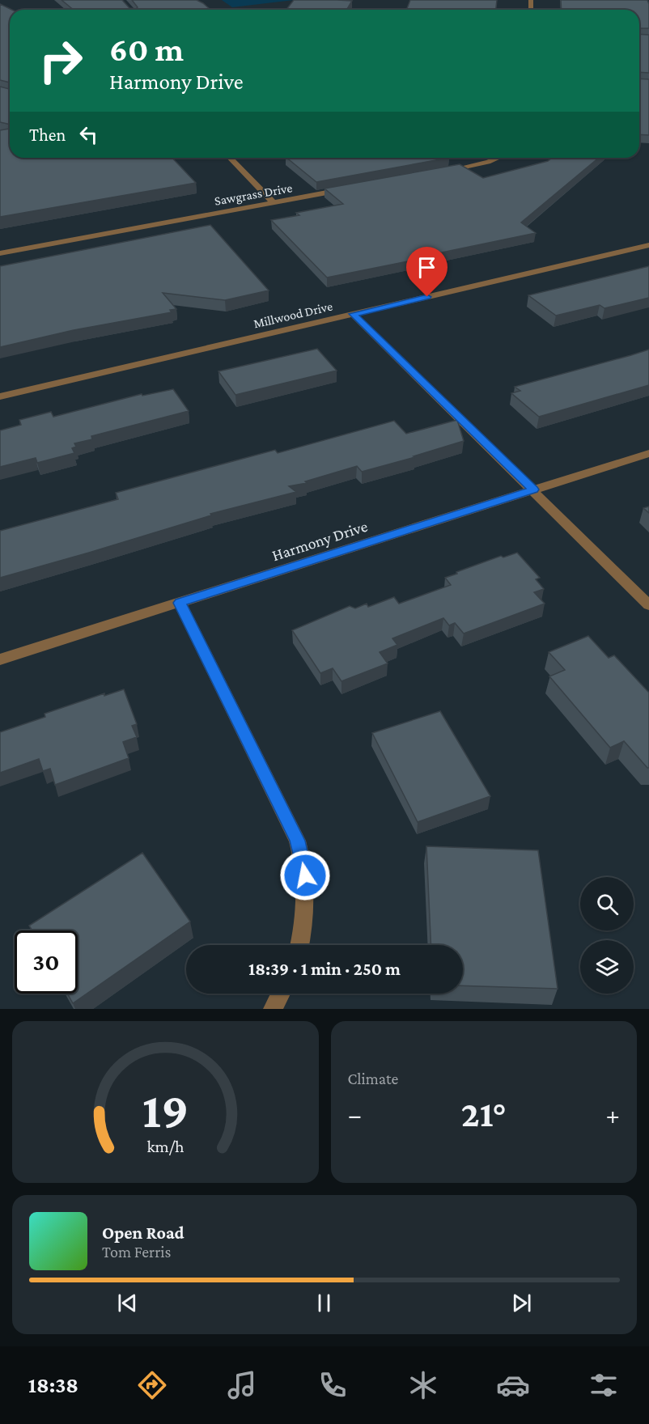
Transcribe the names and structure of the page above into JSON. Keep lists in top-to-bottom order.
{
  "streets": {
    "street": ["Sawgrass Drive", "Millwood Drive", "Harmony Drive"]
  },
  "page": {
    "turn": ["60 m", "Harmony Drive"],
    "then": "Then",
    "limit": "30",
    "trip": "18:39 · 1 min · 250 m",
    "tile": "Climate",
    "heat": ["−", "21°", "+"],
    "song": ["Open Road", "Tom Ferris"],
    "tabs": "18:38",
    "gauge": ["19", "km/h"]
  }
}
